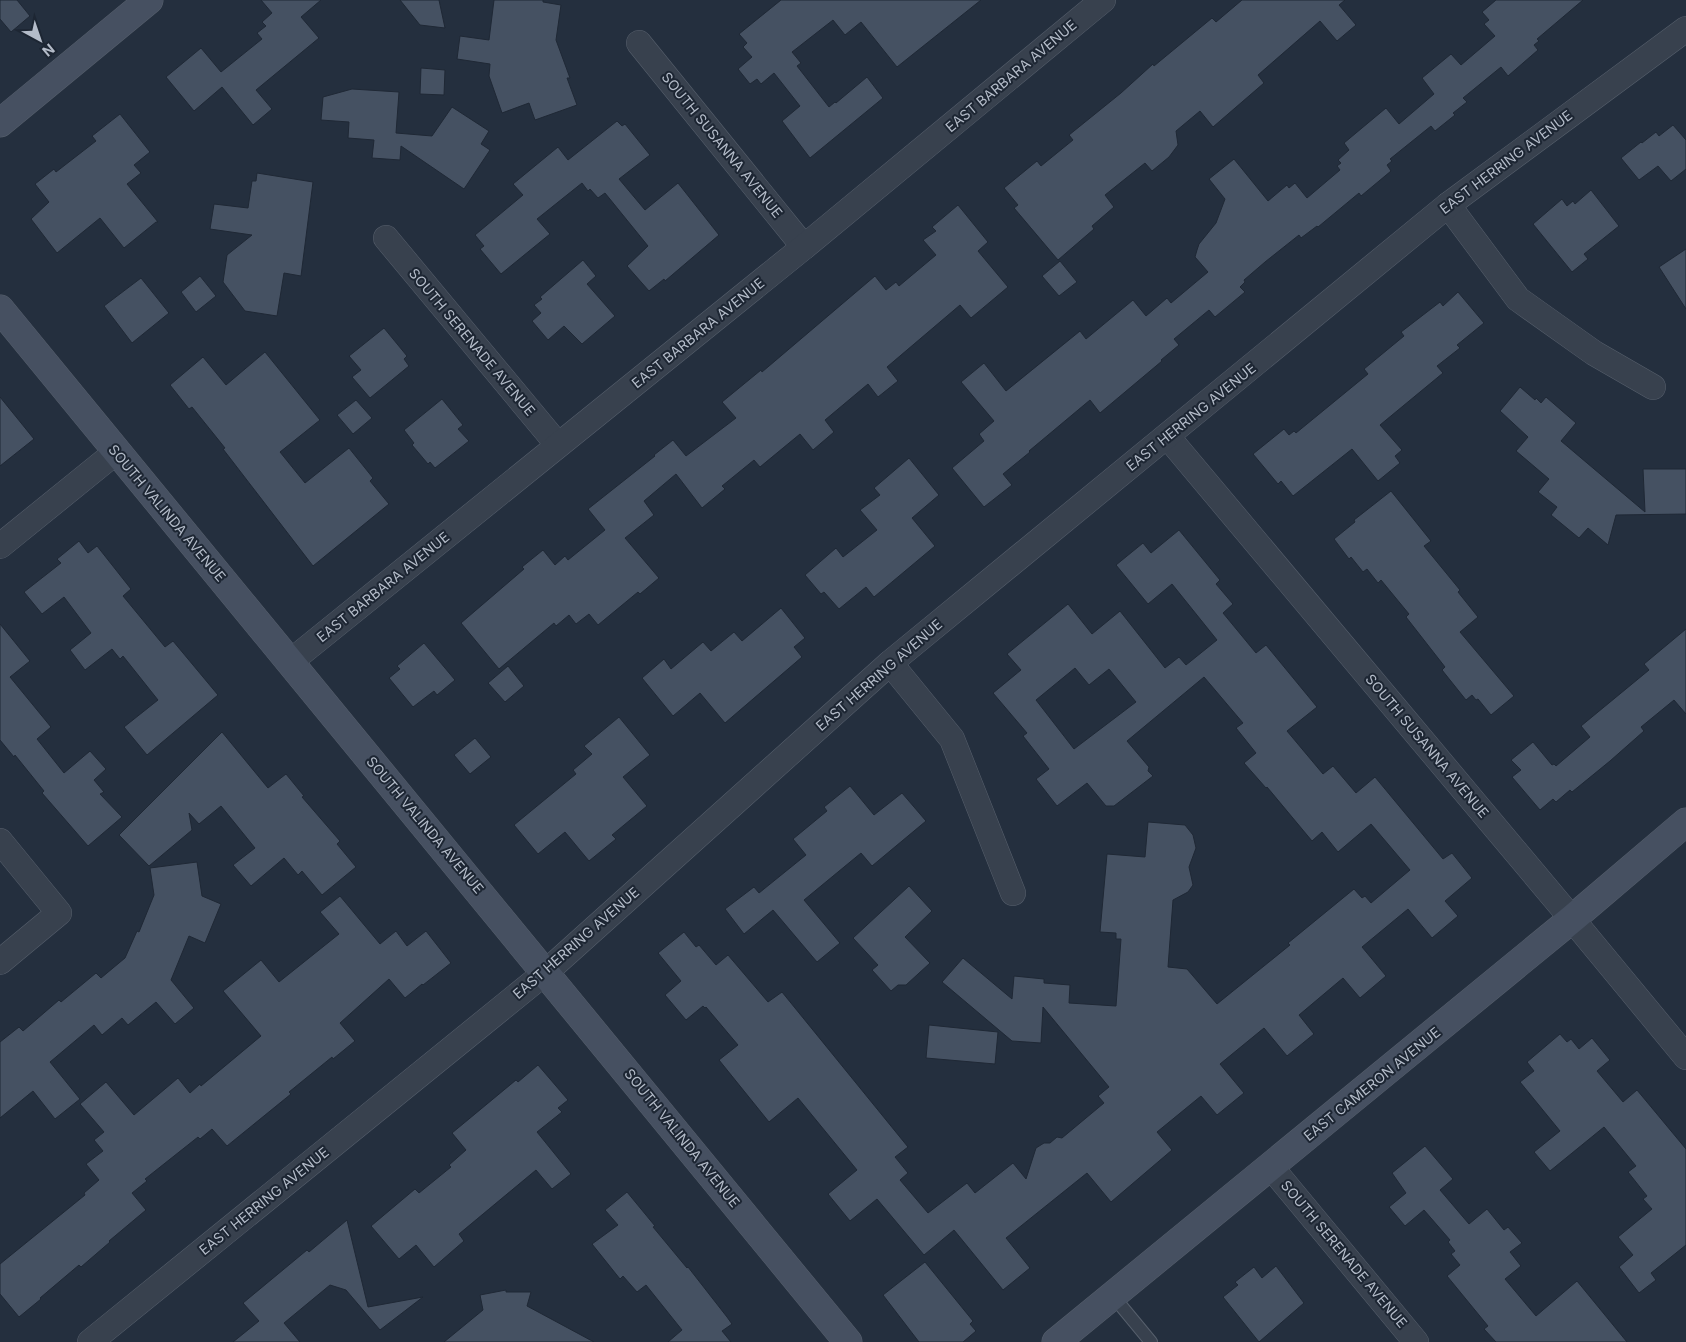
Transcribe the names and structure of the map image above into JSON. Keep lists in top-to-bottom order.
{
  "streets": {
    "main road": ["SOUTH VALINDA AVENUE", "EAST CAMERON AVENUE"],
    "street": [
      "EAST BARBARA AVENUE",
      "SOUTH SUSANNA AVENUE",
      "EAST HERRING AVENUE",
      "SOUTH SERENADE AVENUE"
    ]
  },
  "crossings": [
    ["EAST BARBARA AVENUE", "SOUTH SUSANNA AVENUE"],
    ["EAST BARBARA AVENUE", "SOUTH SERENADE AVENUE"],
    ["EAST BARBARA AVENUE", "SOUTH VALINDA AVENUE"],
    ["SOUTH SUSANNA AVENUE", "EAST HERRING AVENUE"],
    ["SOUTH SUSANNA AVENUE", "EAST CAMERON AVENUE"],
    ["EAST HERRING AVENUE", "SOUTH VALINDA AVENUE"],
    ["SOUTH SERENADE AVENUE", "EAST CAMERON AVENUE"]
  ],
  "north": "bottom right"
}
